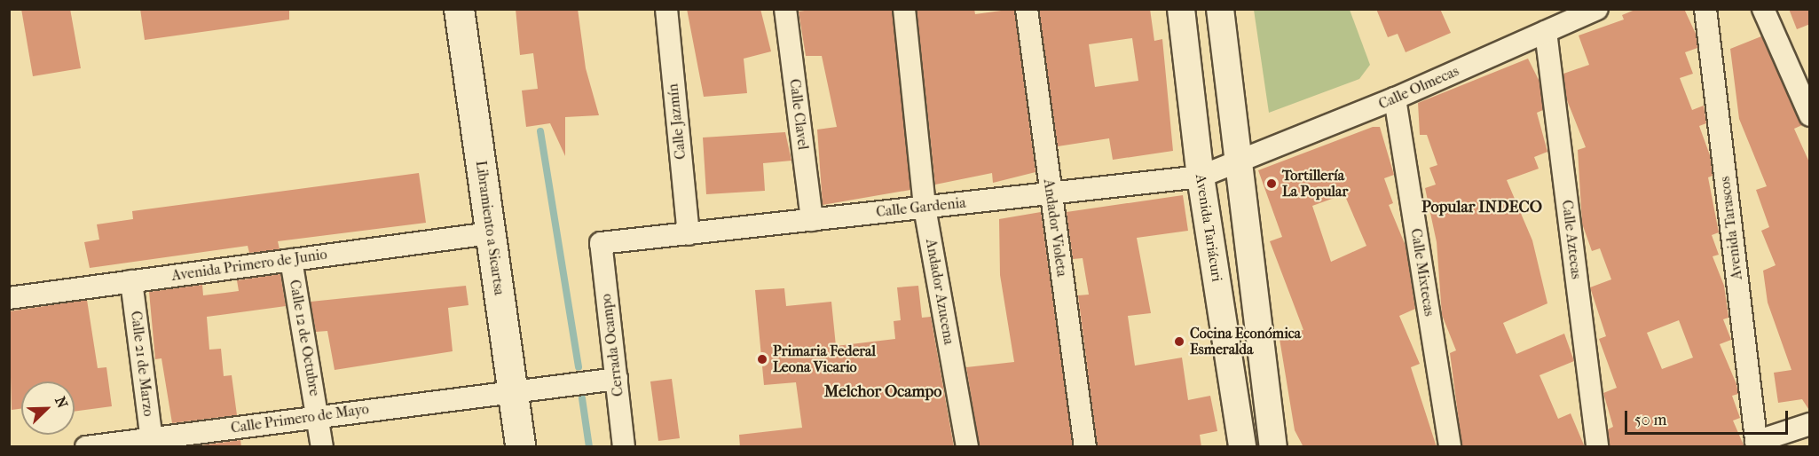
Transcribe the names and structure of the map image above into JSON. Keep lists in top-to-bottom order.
{
  "streets": {
    "main road": ["Libramiento a Sicartsa"],
    "street": [
      "Calle Olmecas",
      "Calle Clavel",
      "Calle Jazmín",
      "Calle Gardenia",
      "Andador Violeta",
      "Avenida Tariácuri",
      "Avenida Tarascos",
      "Calle Aztecas",
      "Avenida Primero de Junio",
      "Calle Mixtecas",
      "Andador Azucena",
      "Calle 12 de Octubre",
      "Cerrada Ocampo",
      "Calle 21 de Marzo",
      "Calle Primero de Mayo"
    ]
  },
  "crossings": [
    ["Calle Olmecas", "Calle Gardenia"],
    ["Calle Olmecas", "Calle Aztecas"],
    ["Calle Olmecas", "Calle Mixtecas"],
    ["Calle Clavel", "Calle Gardenia"],
    ["Calle Jazmín", "Calle Gardenia"],
    ["Calle Gardenia", "Andador Violeta"],
    ["Calle Gardenia", "Avenida Tariácuri"],
    ["Calle Gardenia", "Andador Azucena"],
    ["Calle Gardenia", "Cerrada Ocampo"],
    ["Libramiento a Sicartsa", "Avenida Primero de Junio"],
    ["Libramiento a Sicartsa", "Calle Primero de Mayo"],
    ["Avenida Primero de Junio", "Calle 12 de Octubre"],
    ["Avenida Primero de Junio", "Calle 21 de Marzo"],
    ["Calle 12 de Octubre", "Calle Primero de Mayo"],
    ["Cerrada Ocampo", "Calle Primero de Mayo"],
    ["Calle 21 de Marzo", "Calle Primero de Mayo"]
  ],
  "districts": ["Popular INDECO", "Melchor Ocampo"],
  "places": ["Tortillería La Popular", "Cocina Económica Esmeralda", "Primaria Federal Leona Vicario"],
  "scale_bar": "50 m",
  "north": "top right"
}
